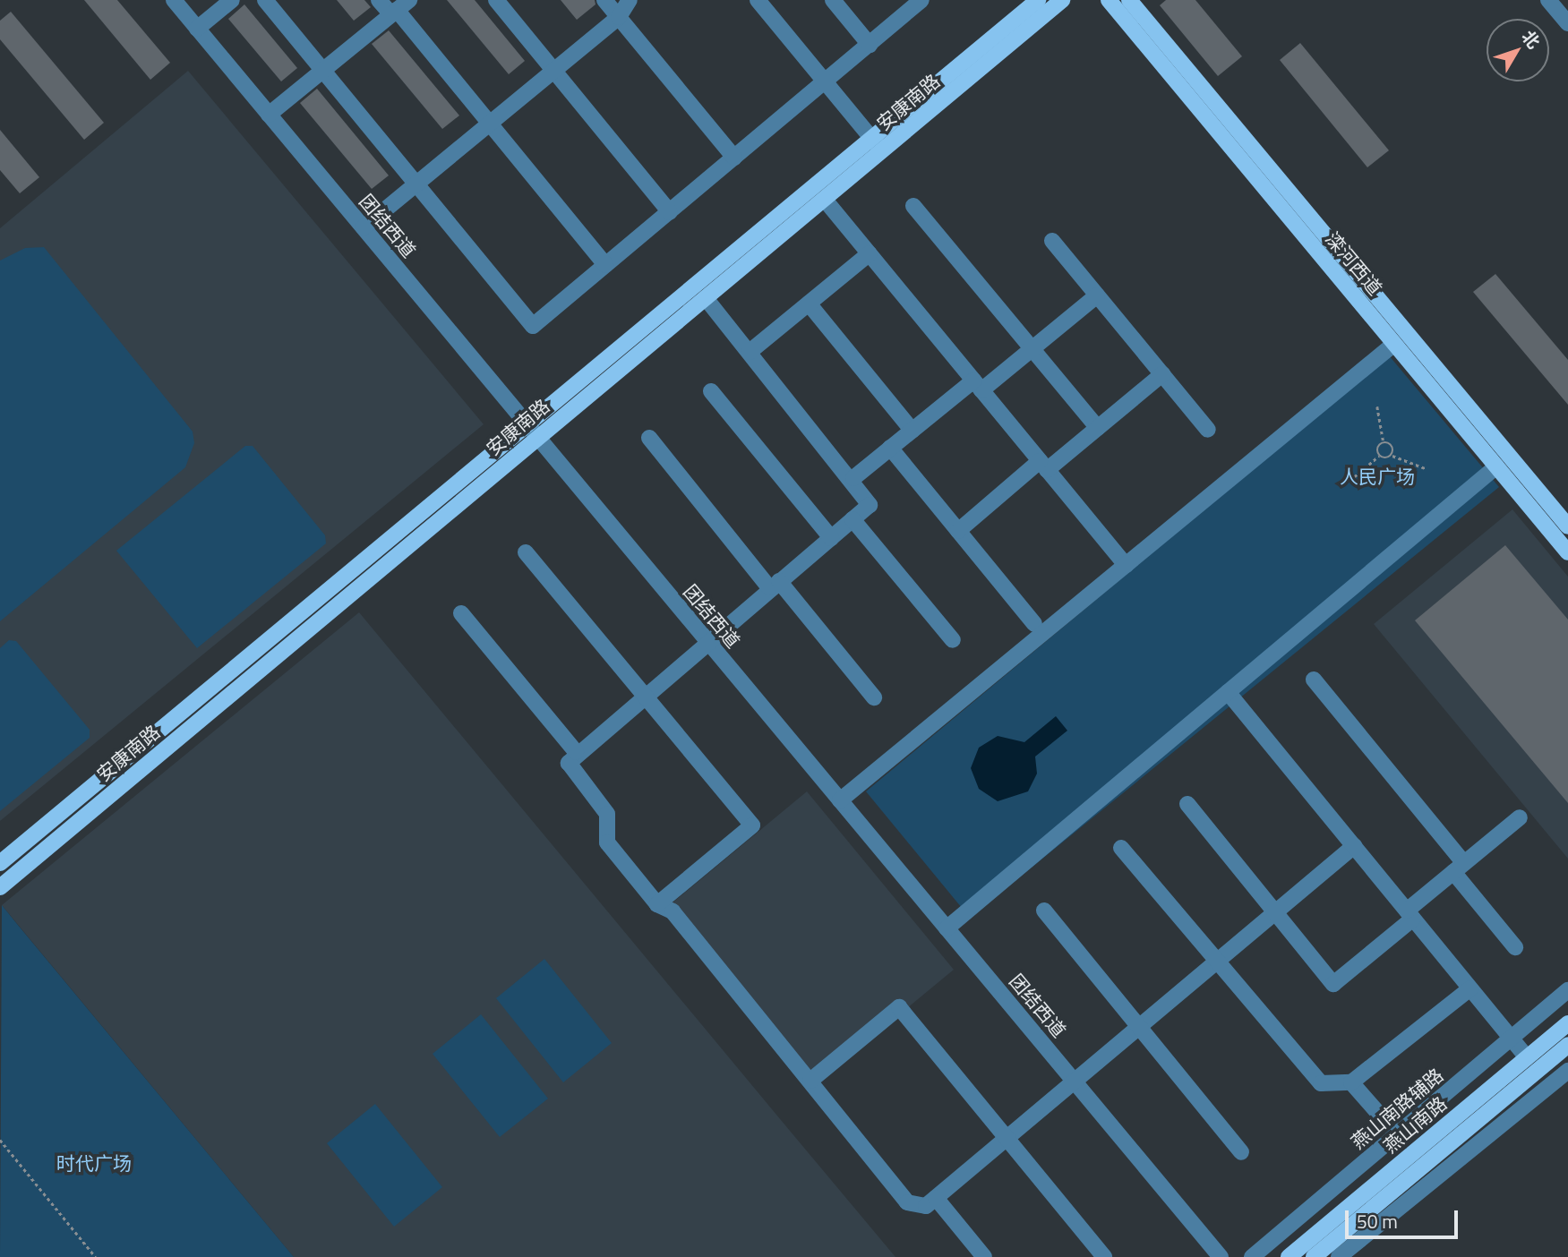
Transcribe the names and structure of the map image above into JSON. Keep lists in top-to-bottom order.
{
  "streets": {
    "main road": ["安康南路", "滦河西道", "燕山南路"],
    "street": ["团结西道", "燕山南路辅路"]
  },
  "crossings": [
    ["安康南路", "团结西道"]
  ],
  "parks": ["人民广场", "时代广场"],
  "scale_bar": "50 m",
  "north": "top right"
}
